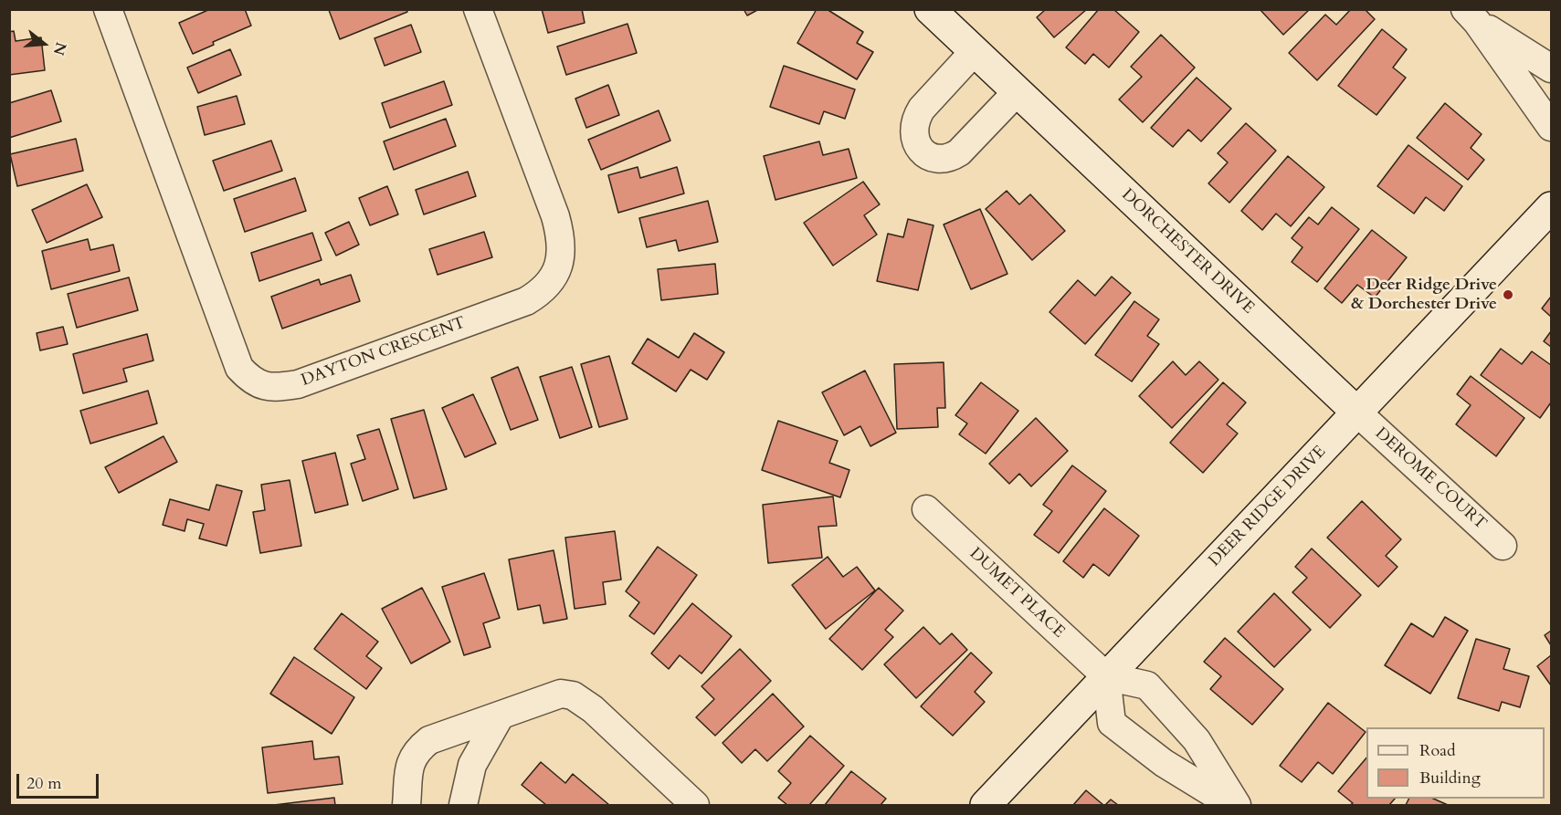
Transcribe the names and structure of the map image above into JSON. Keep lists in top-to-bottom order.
{
  "streets": {
    "street": [
      "DORCHESTER DRIVE",
      "DAYTON CRESCENT",
      "DEROME COURT",
      "DEER RIDGE DRIVE",
      "DUMET PLACE"
    ]
  },
  "crossings": [
    ["DORCHESTER DRIVE", "DEROME COURT"],
    ["DORCHESTER DRIVE", "DEER RIDGE DRIVE"],
    ["DEROME COURT", "DEER RIDGE DRIVE"],
    ["DEER RIDGE DRIVE", "DUMET PLACE"]
  ],
  "places": ["Deer Ridge Drive & Dorchester Drive"],
  "legend": ["Road", "Building"],
  "scale_bar": "20 m",
  "north": "right"
}
